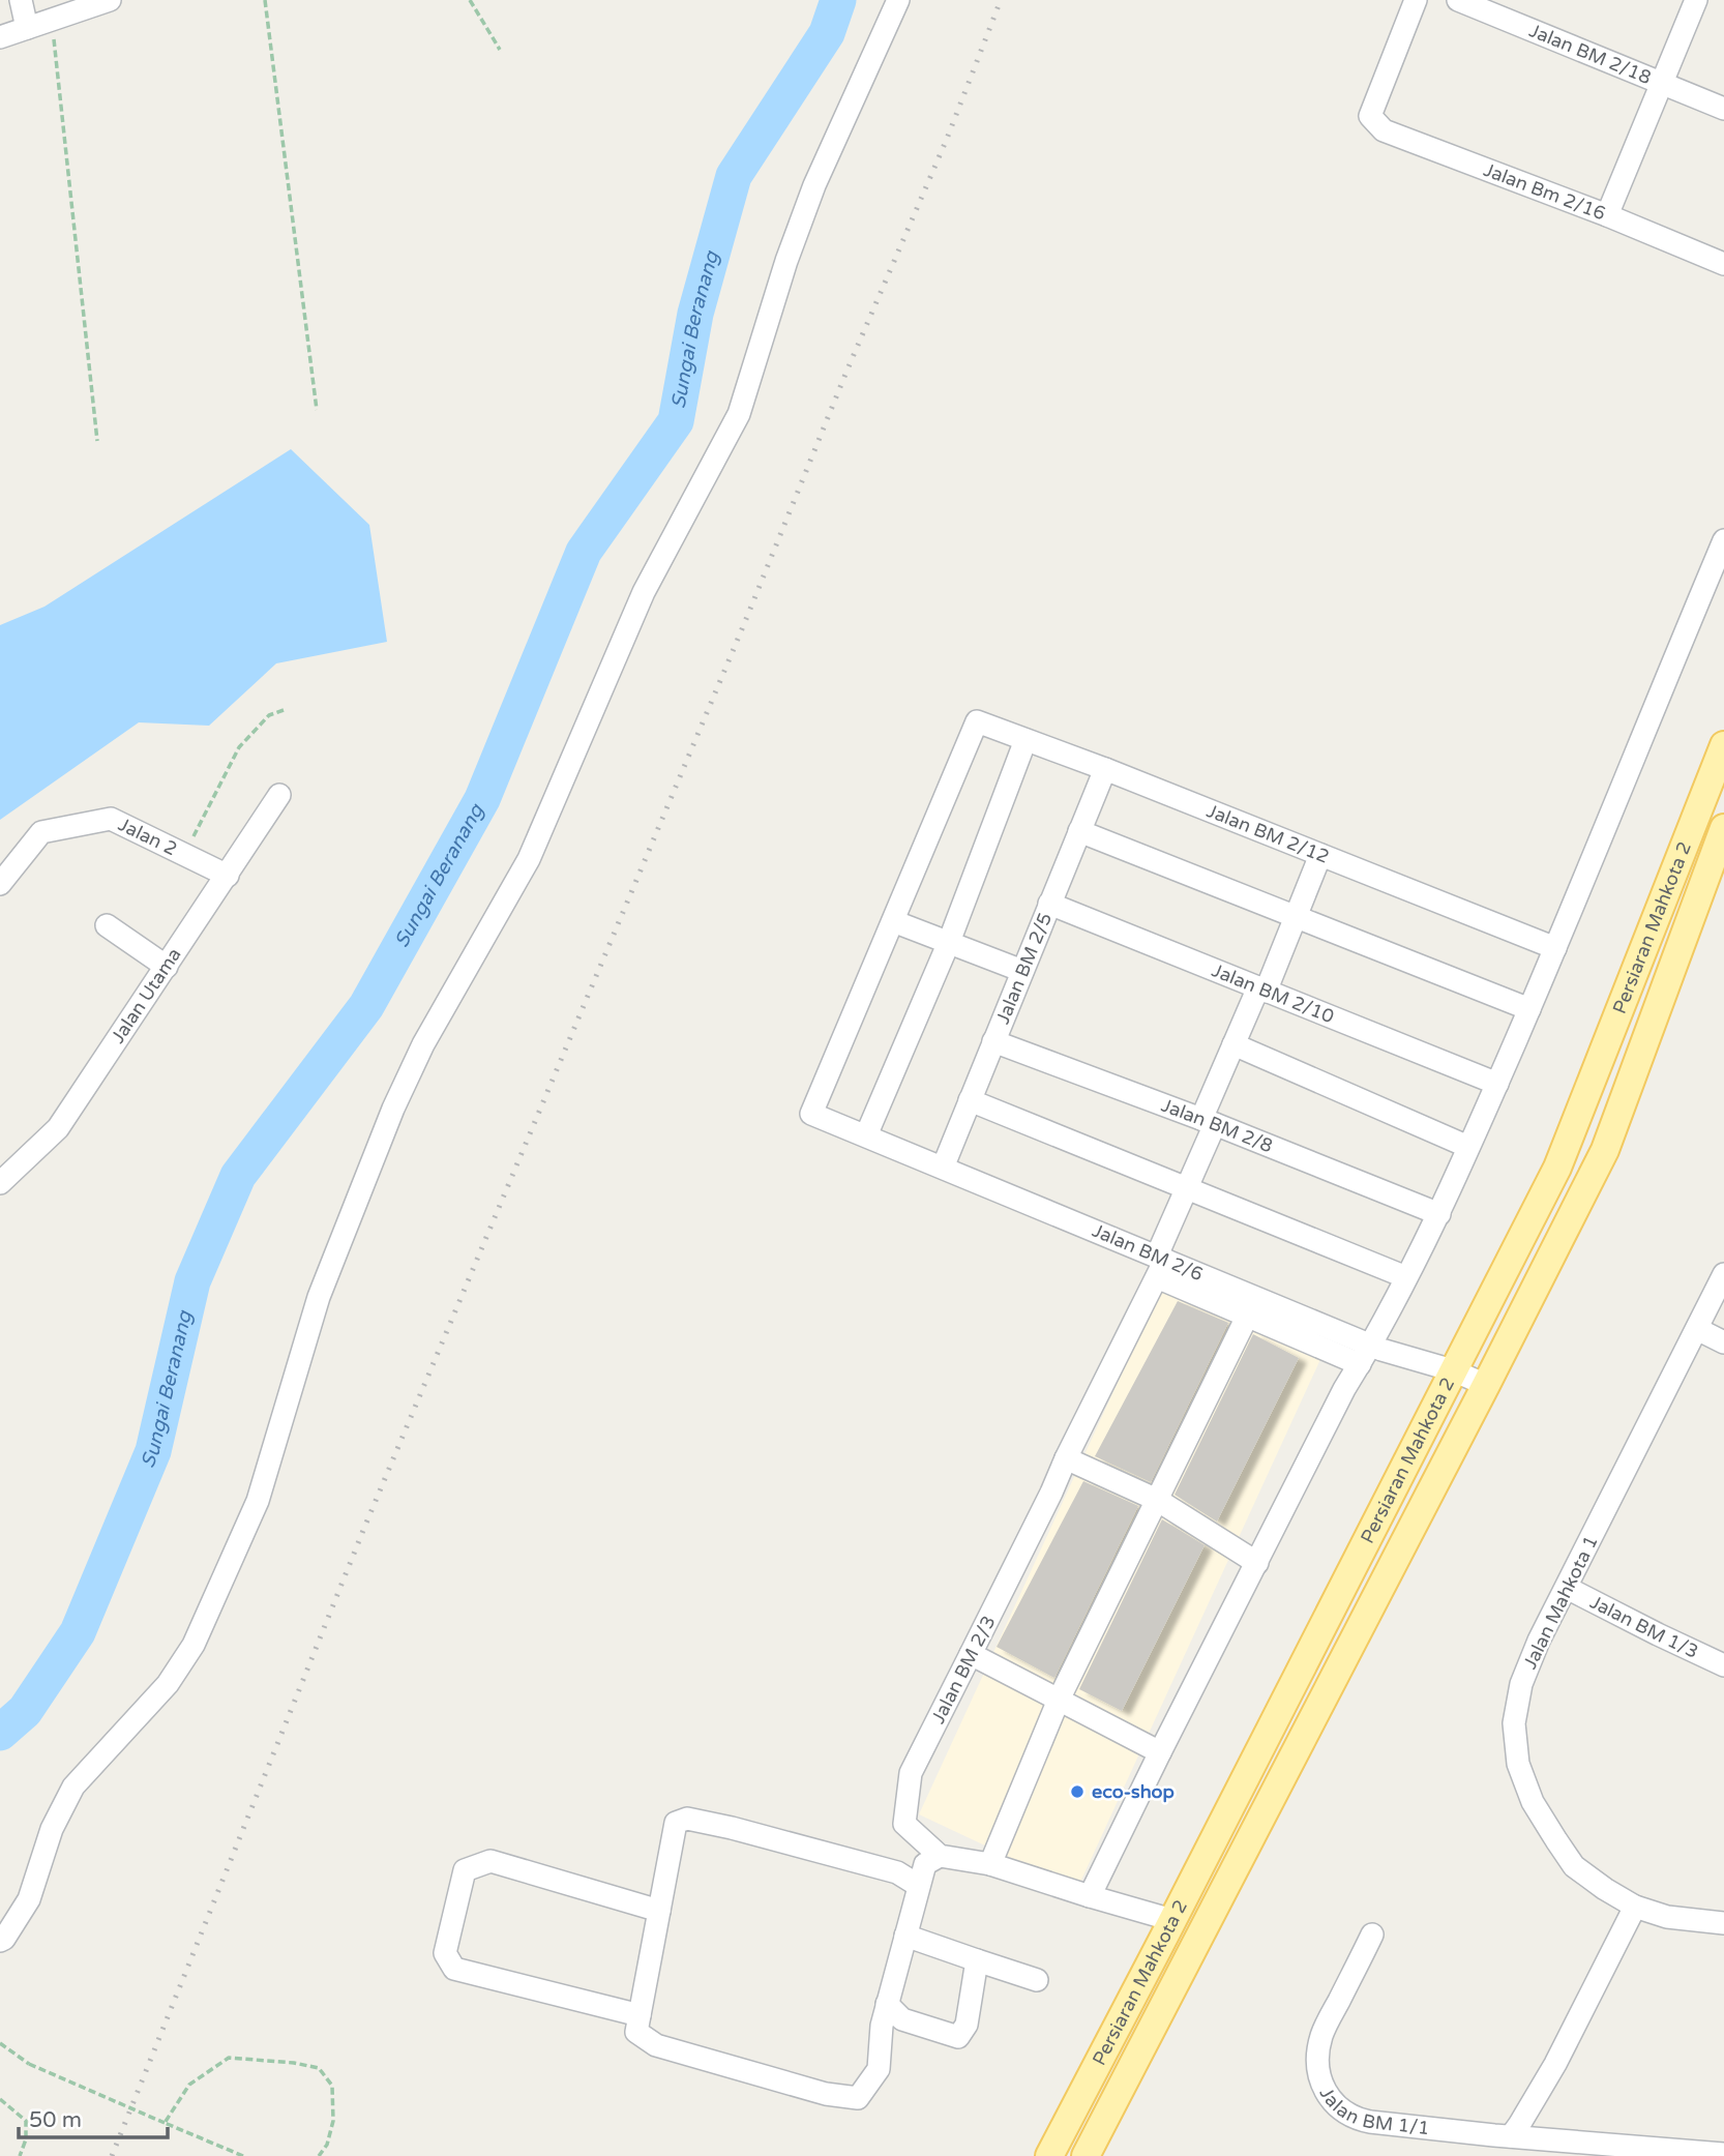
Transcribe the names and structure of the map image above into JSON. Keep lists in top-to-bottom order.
{
  "streets": {
    "main road": ["Persiaran Mahkota 2"],
    "street": [
      "Jalan BM 2/18",
      "Jalan Bm 2/16",
      "Jalan BM 2/12",
      "Jalan 2",
      "Jalan BM 2/5",
      "Jalan BM 2/10",
      "Jalan Utama",
      "Jalan BM 2/8",
      "Jalan BM 2/6",
      "Jalan Mahkota 1",
      "Jalan BM 1/3",
      "Jalan BM 2/3",
      "Jalan BM 1/1"
    ]
  },
  "crossings": [
    ["Jalan BM 2/12", "Jalan BM 2/5"],
    ["Jalan BM 2/12", "Jalan BM 2/6"],
    ["Jalan BM 2/12", "Jalan BM 2/3"],
    ["Jalan 2", "Jalan Utama"],
    ["Persiaran Mahkota 2", "Jalan BM 2/6"],
    ["Jalan BM 2/5", "Jalan BM 2/10"],
    ["Jalan BM 2/5", "Jalan BM 2/8"],
    ["Jalan BM 2/5", "Jalan BM 2/6"],
    ["Jalan BM 2/10", "Jalan BM 2/3"],
    ["Jalan BM 2/8", "Jalan BM 2/3"],
    ["Jalan BM 2/6", "Jalan BM 2/3"],
    ["Jalan Mahkota 1", "Jalan BM 1/3"]
  ],
  "water": ["Sungai Beranang"],
  "places": ["eco-shop"],
  "scale_bar": "50 m"
}
